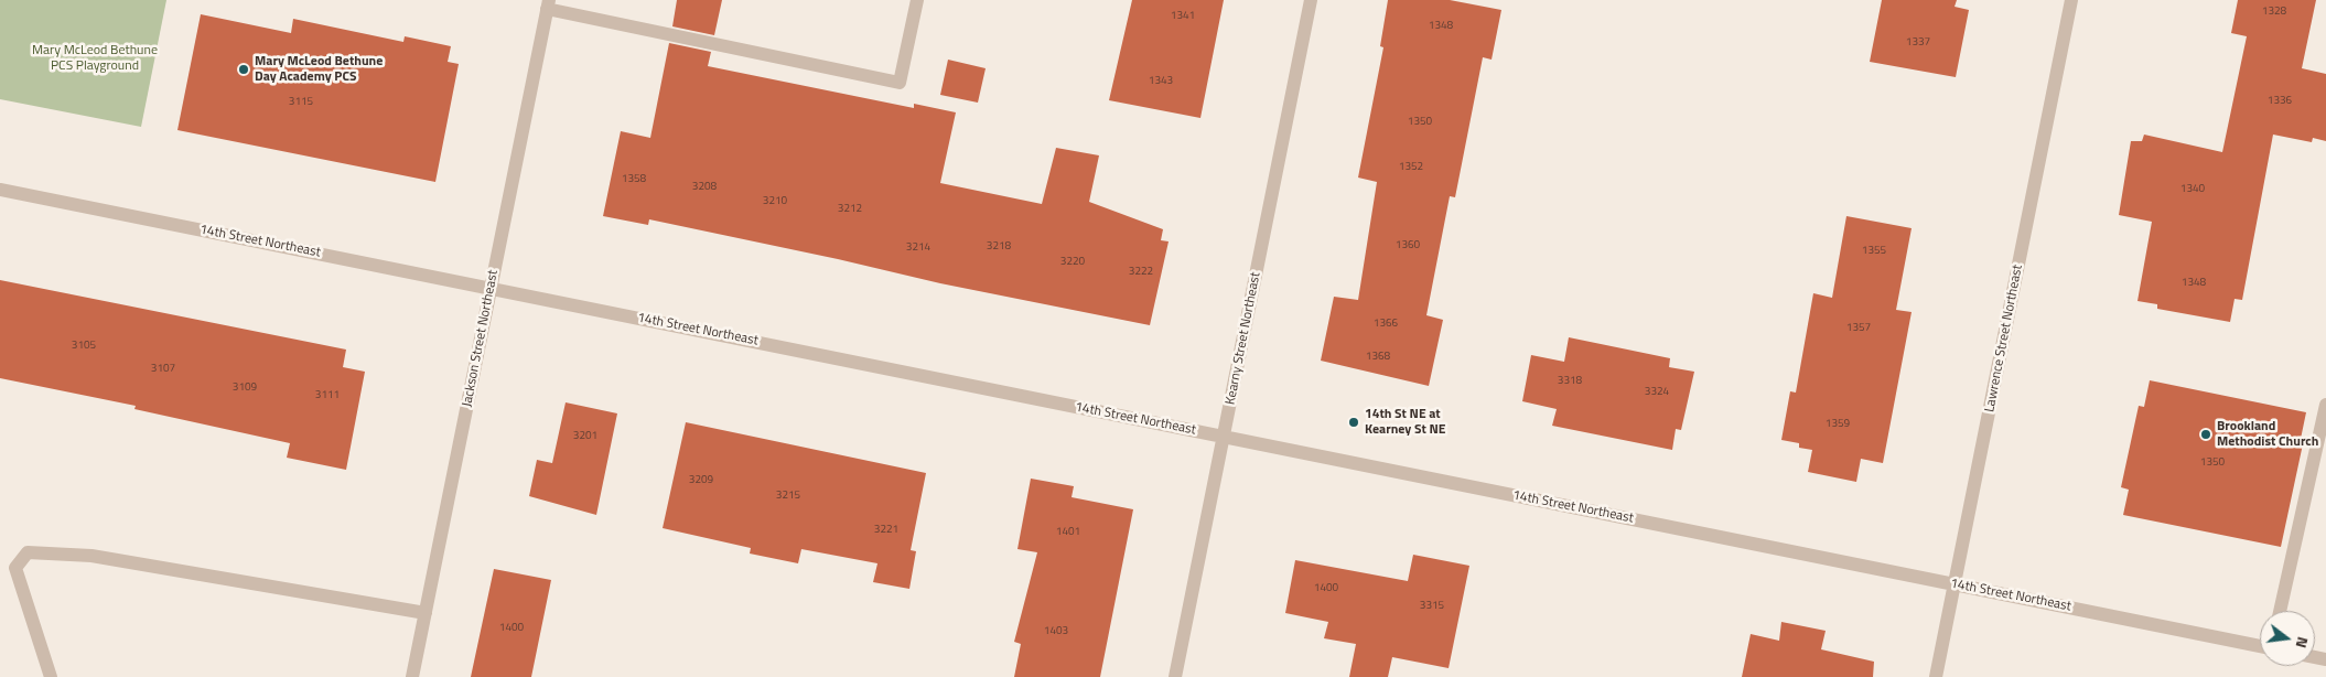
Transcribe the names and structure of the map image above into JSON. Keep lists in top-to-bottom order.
{
  "streets": {
    "street": [
      "14th Street Northeast",
      "Jackson Street Northeast",
      "Kearny Street Northeast",
      "Lawrence Street Northeast"
    ]
  },
  "crossings": [
    ["14th Street Northeast", "Jackson Street Northeast"],
    ["14th Street Northeast", "Kearny Street Northeast"],
    ["14th Street Northeast", "Lawrence Street Northeast"]
  ],
  "parks": ["Mary McLeod Bethune PCS Playground"],
  "places": ["Mary McLeod Bethune Day Academy PCS", "14th St NE at Kearney St NE", "Brookland Methodist Church"],
  "house_numbers": [
    "1328",
    "1341",
    "1348",
    "1337",
    "1343",
    "1336",
    "3115",
    "1350",
    "1352",
    "1358",
    "3208",
    "1340",
    "3210",
    "3212",
    "1360",
    "3218",
    "3214",
    "1355",
    "3220",
    "3222",
    "1348",
    "1366",
    "1357",
    "3105",
    "1368",
    "3107",
    "3318",
    "3109",
    "3324",
    "3111",
    "1359",
    "3201",
    "1350",
    "3209",
    "3215",
    "3221",
    "1401",
    "1400",
    "3315",
    "1400",
    "1403"
  ],
  "north": "right"
}
